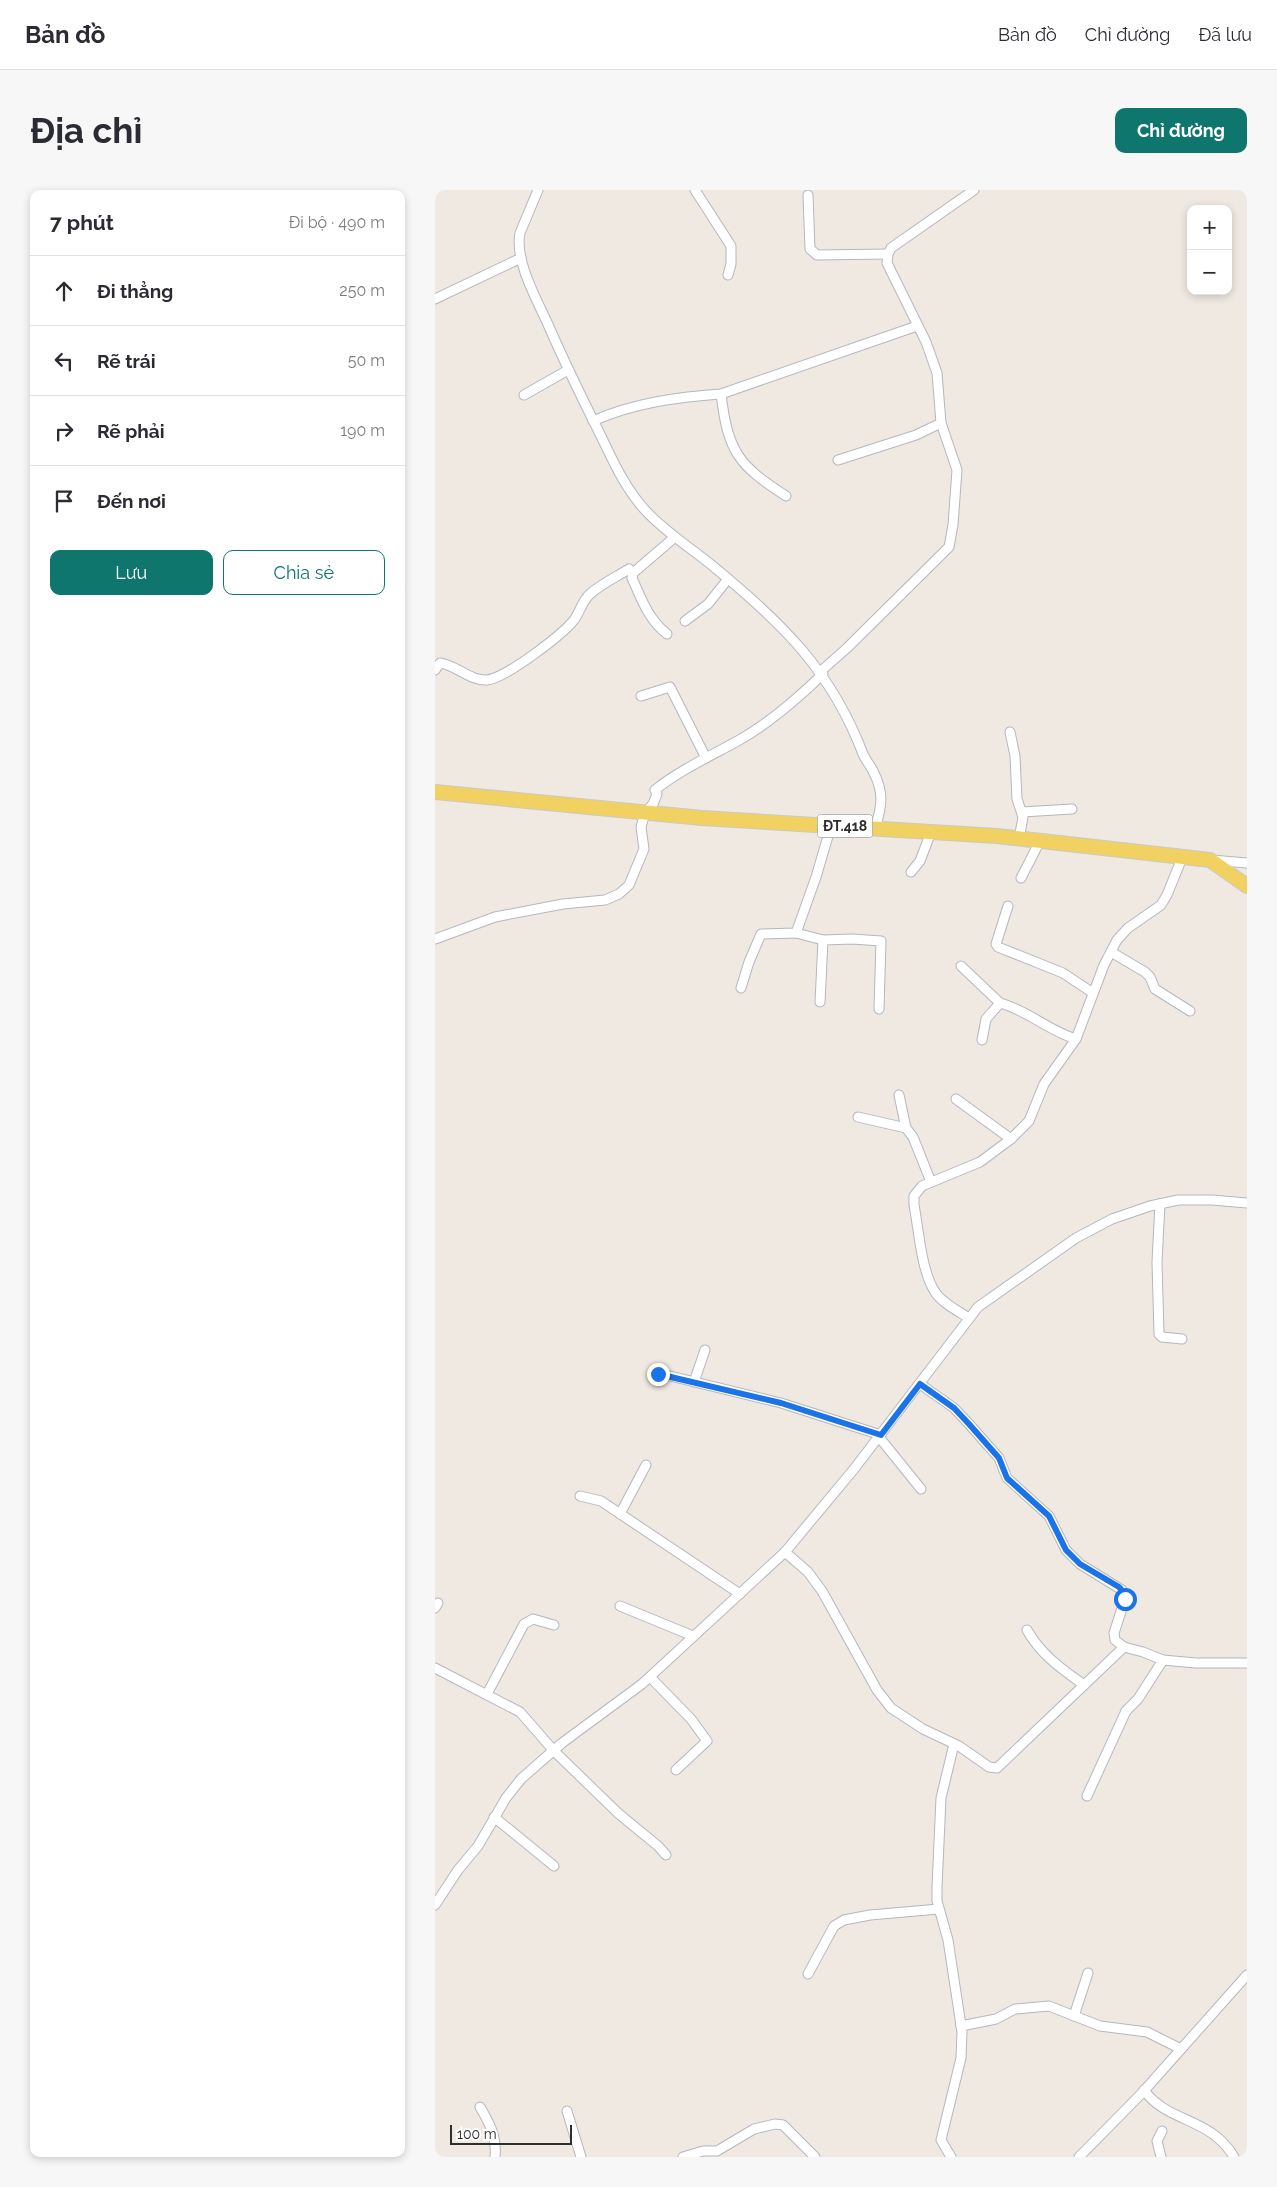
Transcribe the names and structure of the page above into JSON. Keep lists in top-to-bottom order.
{
  "streets": {
    "main road": ["ĐT.418"]
  },
  "scale_bar": "100 m",
  "page": {
    "header": "Bản đồ",
    "nav": ["Bản đồ", "Chỉ đường", "Đã lưu"],
    "buttons": [
      "Chỉ đường",
      ["Lưu", "Chia sẻ"]
    ],
    "title": "Địa chỉ",
    "heading": ["7 phút", "Đi bộ · 490 m"],
    "map_buttons": ["+", "−"],
    "list": [
      ["Đi thẳng", "250 m"],
      ["Rẽ trái", "50 m"],
      ["Rẽ phải", "190 m"],
      "Đến nơi"
    ],
    "scale": "100 m"
  }
}
